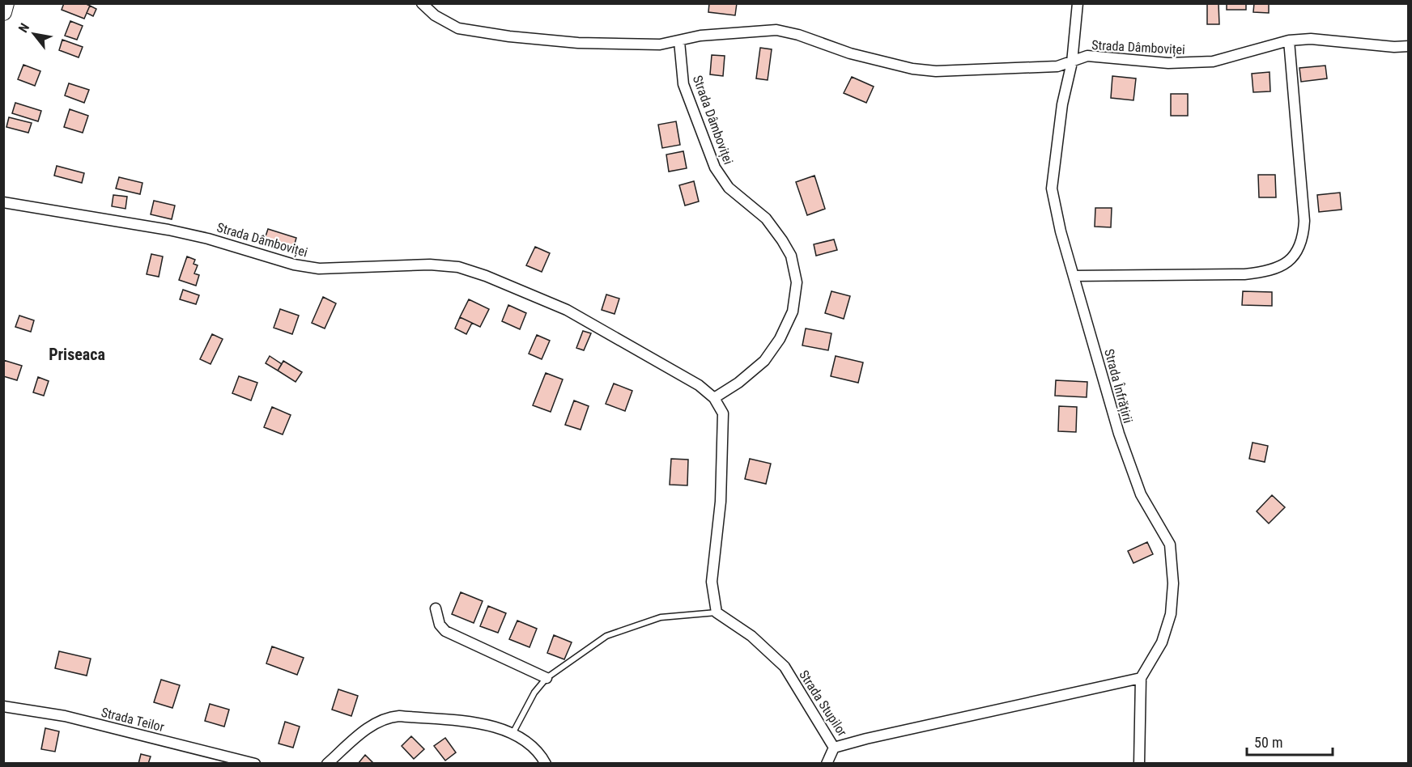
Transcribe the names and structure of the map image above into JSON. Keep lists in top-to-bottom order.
{
  "streets": {
    "street": [
      "Strada Dâmboviței",
      "Strada Înfrățirii",
      "Strada Stupilor",
      "Strada Teilor"
    ]
  },
  "crossings": [
    ["Strada Dâmboviței", "Strada Înfrățirii"],
    ["Strada Înfrățirii", "Strada Stupilor"]
  ],
  "districts": ["Priseaca"],
  "scale_bar": "50 m",
  "north": "top left"
}
